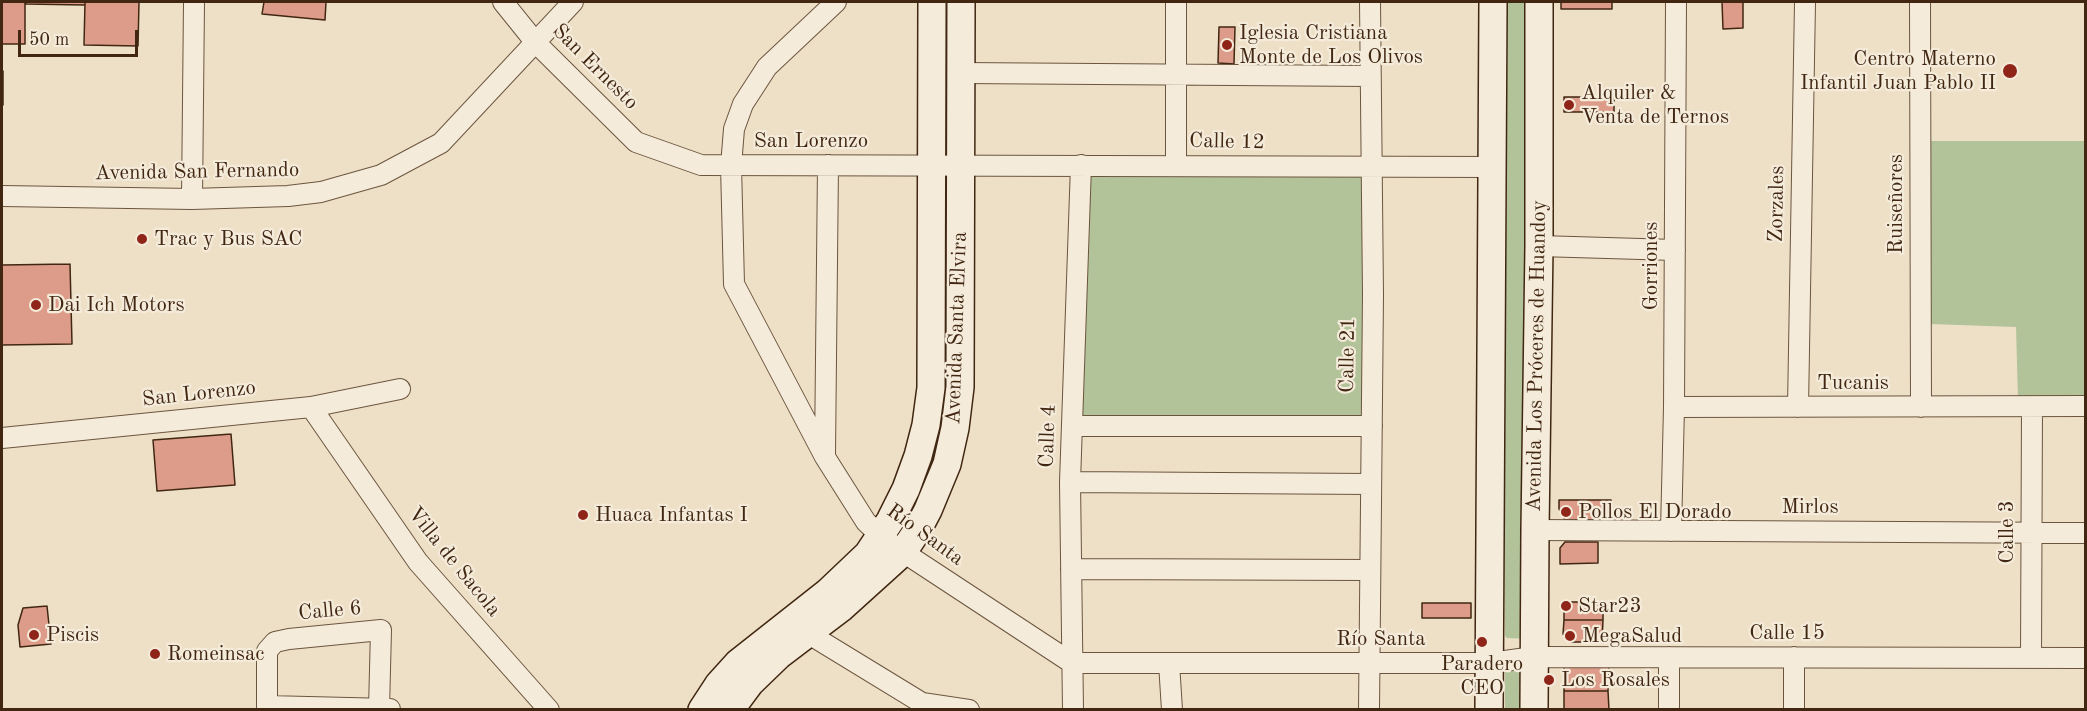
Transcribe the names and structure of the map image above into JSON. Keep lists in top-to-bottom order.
{
  "streets": {
    "street": [
      "San Ernesto",
      "San Lorenzo",
      "Calle 12",
      "Avenida San Fernando",
      "Zorzales",
      "Ruiseñores",
      "Gorriones",
      "Avenida Santa Elvira",
      "Calle 21",
      "Avenida Los Próceres de Huandoy",
      "Tucanis",
      "Calle 4",
      "Mirlos",
      "Calle 3",
      "Río Santa",
      "Villa de Sacola",
      "Calle 6",
      "Calle 15"
    ]
  },
  "crossings": [
    ["San Ernesto", "San Lorenzo"],
    ["San Ernesto", "Avenida San Fernando"],
    ["San Lorenzo", "Calle 12"],
    ["San Lorenzo", "Avenida Santa Elvira"],
    ["San Lorenzo", "Río Santa"],
    ["San Lorenzo", "Villa de Sacola"],
    ["Calle 12", "Avenida Santa Elvira"],
    ["Calle 12", "Calle 21"],
    ["Calle 12", "Avenida Los Próceres de Huandoy"],
    ["Calle 12", "Calle 4"],
    ["Zorzales", "Tucanis"],
    ["Ruiseñores", "Tucanis"],
    ["Gorriones", "Tucanis"],
    ["Gorriones", "Mirlos"],
    ["Avenida Santa Elvira", "Río Santa"],
    ["Calle 21", "Río Santa"],
    ["Avenida Los Próceres de Huandoy", "Mirlos"],
    ["Avenida Los Próceres de Huandoy", "Río Santa"],
    ["Avenida Los Próceres de Huandoy", "Calle 15"],
    ["Tucanis", "Calle 3"],
    ["Calle 4", "Río Santa"],
    ["Mirlos", "Calle 3"],
    ["Calle 3", "Calle 15"],
    ["Río Santa", "Calle 15"]
  ],
  "places": [
    "Iglesia Cristiana Monte de Los Olivos",
    "Centro Materno Infantil Juan Pablo II",
    "Alquiler & Venta de Ternos",
    "Trac y Bus SAC",
    "Dai Ich Motors",
    "Pollos El Dorado",
    "Huaca Infantas I",
    "Star23",
    "Piscis",
    "MegaSalud",
    "Paradero CEO",
    "Romeinsac",
    "Los Rosales"
  ],
  "scale_bar": "50 m"
}
